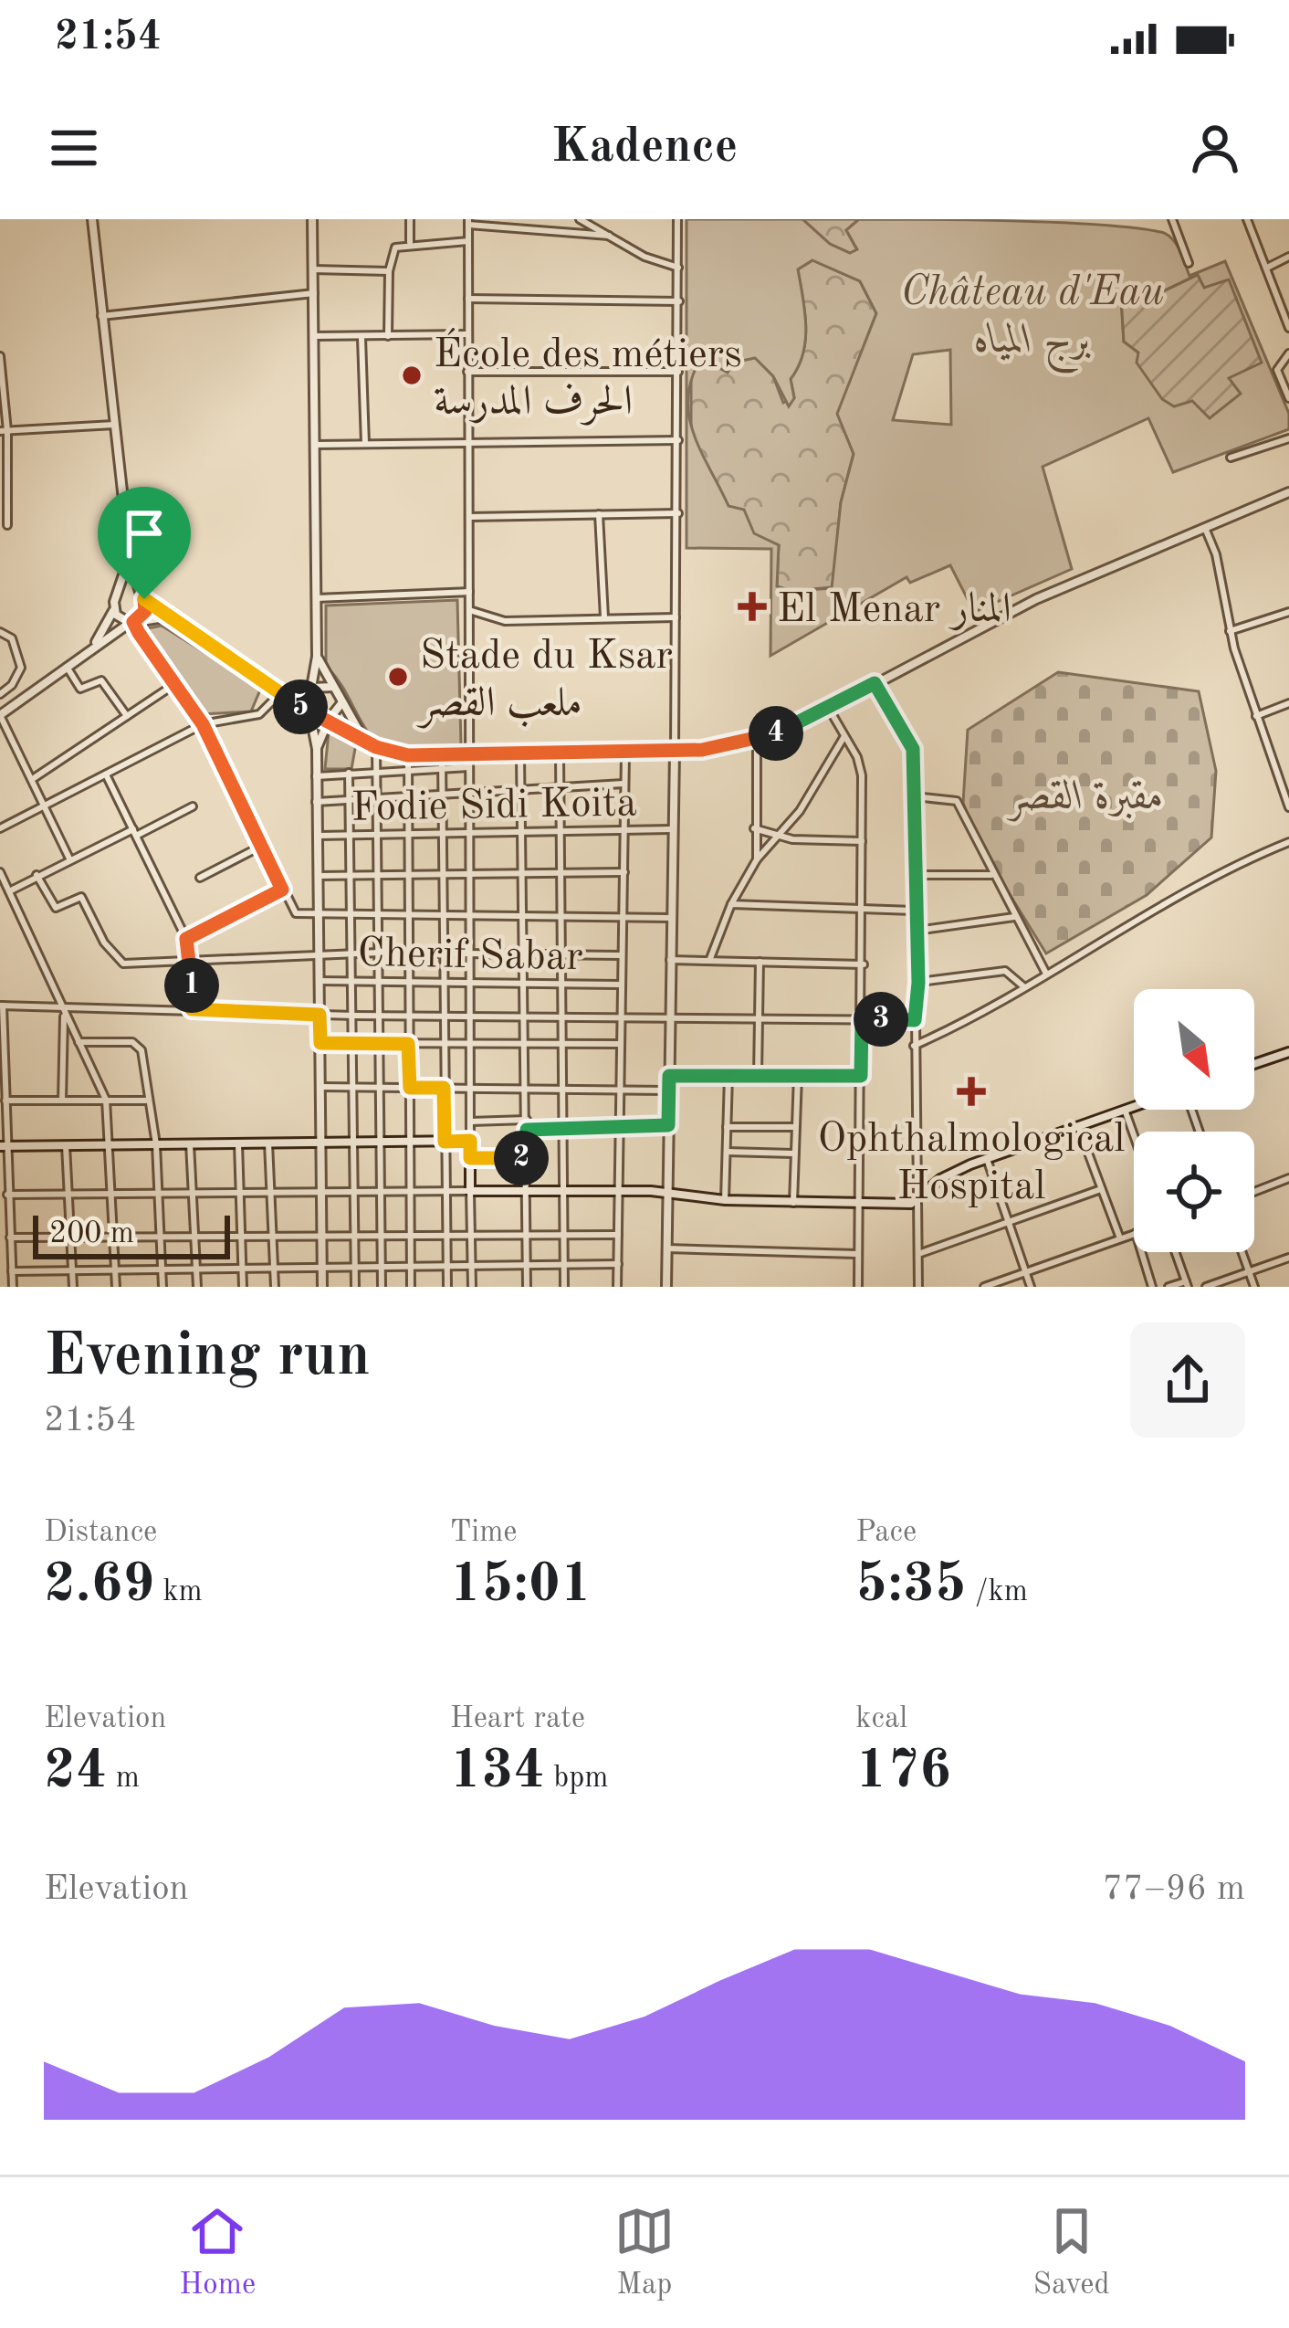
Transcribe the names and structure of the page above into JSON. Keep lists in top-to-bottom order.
{
  "streets": {
    "street": ["Fodie Sidi Koita", "Cherif Sabar"]
  },
  "parks": ["Château d'Eau برج المياه", "مقبرة القصر"],
  "places": {
    "other": ["École des métiers الحرف المدرسة", "Stade du Ksar ملعب القصر"],
    "health": ["El Menar المنار", "Ophthalmological Hospital"]
  },
  "scale_bar": "200 m",
  "north": "bottom right",
  "page": {
    "status": "21:54",
    "header": "Kadence",
    "pins": [
      "5",
      "4",
      "1",
      "3",
      "2"
    ],
    "scale": "200 m",
    "heading": ["Evening run", "21:54"],
    "stats": [
      ["Distance", "2.69 km"],
      ["Time", "15:01"],
      ["Pace", "5:35 /km"],
      ["Elevation", "24 m"],
      ["Heart rate", "134 bpm"],
      ["kcal", "176"]
    ],
    "chart": ["Elevation", "77–96 m"],
    "tabs": ["Home", "Map", "Saved"]
  }
}
